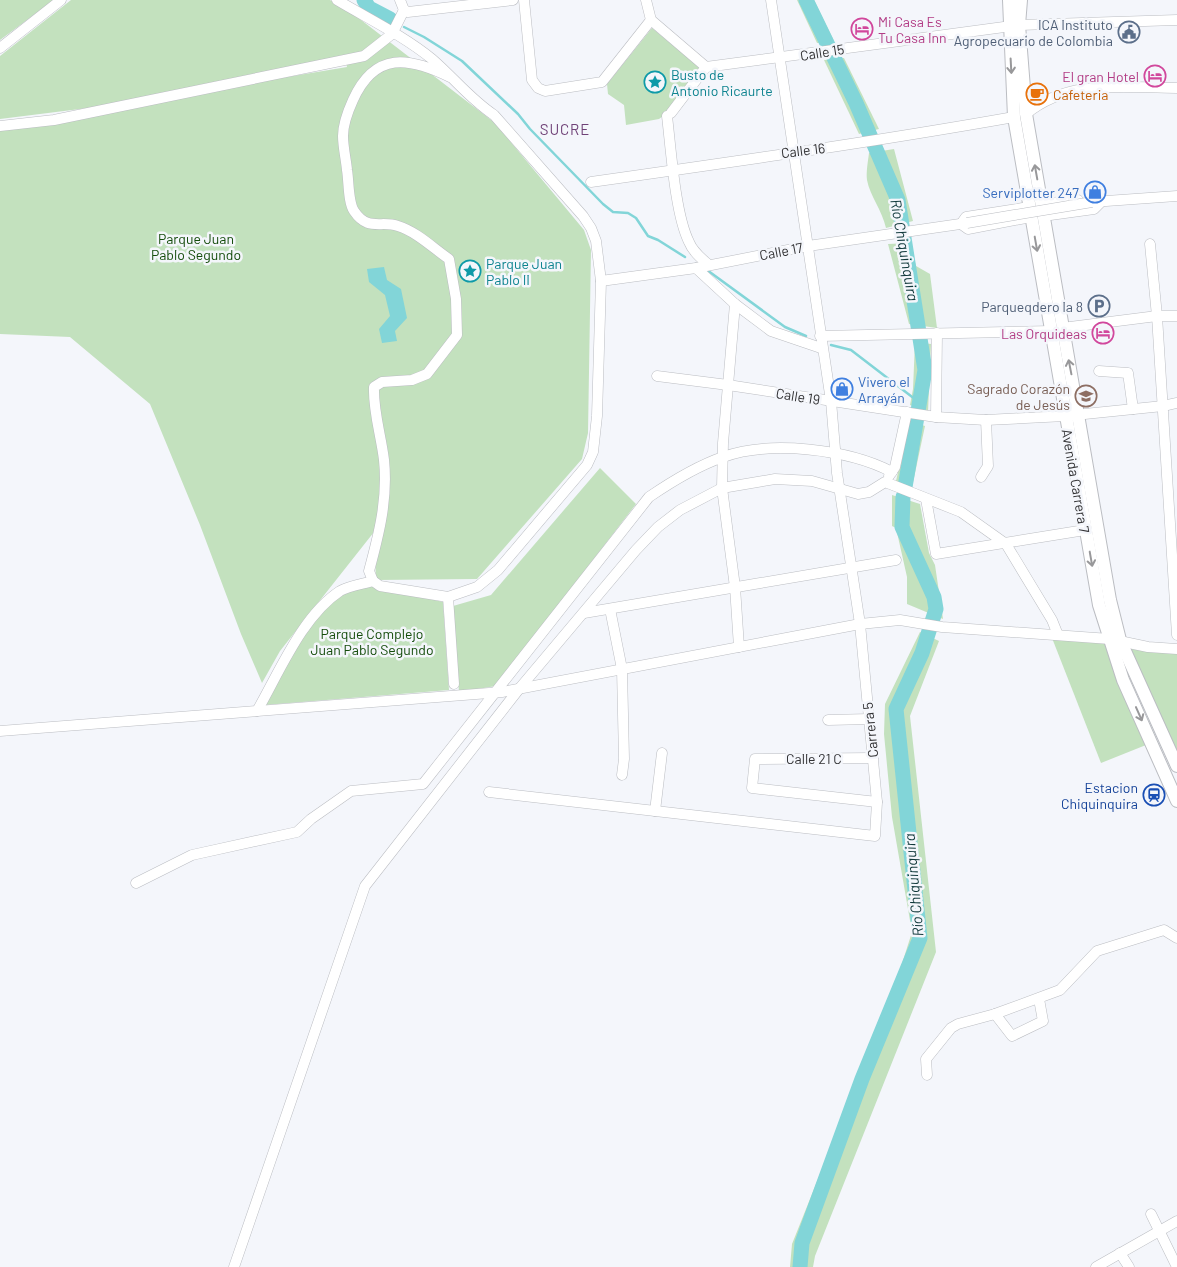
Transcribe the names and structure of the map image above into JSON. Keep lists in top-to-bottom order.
{
  "streets": {
    "main road": ["Avenida Carrera 7"],
    "street": [
      "Calle 15",
      "Calle 16",
      "Calle 17",
      "Calle 19",
      "Carrera 5",
      "Calle 21 C"
    ]
  },
  "crossings": [
    ["Calle 15", "Avenida Carrera 7"],
    ["Calle 15", "Carrera 5"],
    ["Calle 16", "Avenida Carrera 7"],
    ["Calle 16", "Carrera 5"],
    ["Calle 17", "Avenida Carrera 7"],
    ["Calle 17", "Carrera 5"],
    ["Calle 19", "Avenida Carrera 7"],
    ["Calle 19", "Carrera 5"],
    ["Carrera 5", "Calle 21 C"]
  ],
  "districts": ["SUCRE"],
  "water": ["Río Chiquinquira"],
  "parks": ["Parque Juan Pablo Segundo", "Parque Complejo Juan Pablo Segundo"],
  "places": {
    "hotel": ["Mi Casa Es Tu Casa Inn", "El gran Hotel", "Las Orquideas"],
    "public building": ["ICA Instituto Agropecuario de Colombia"],
    "place": ["Busto de Antonio Ricaurte", "Parque Juan Pablo II"],
    "cafe": ["Cafeteria"],
    "shop": ["Serviplotter 247", "Vivero el Arrayán"],
    "parking": ["Parqueqdero la 8"],
    "school or university": ["Sagrado Corazón de Jesús"],
    "station": ["Estacion Chiquinquira"]
  }
}
